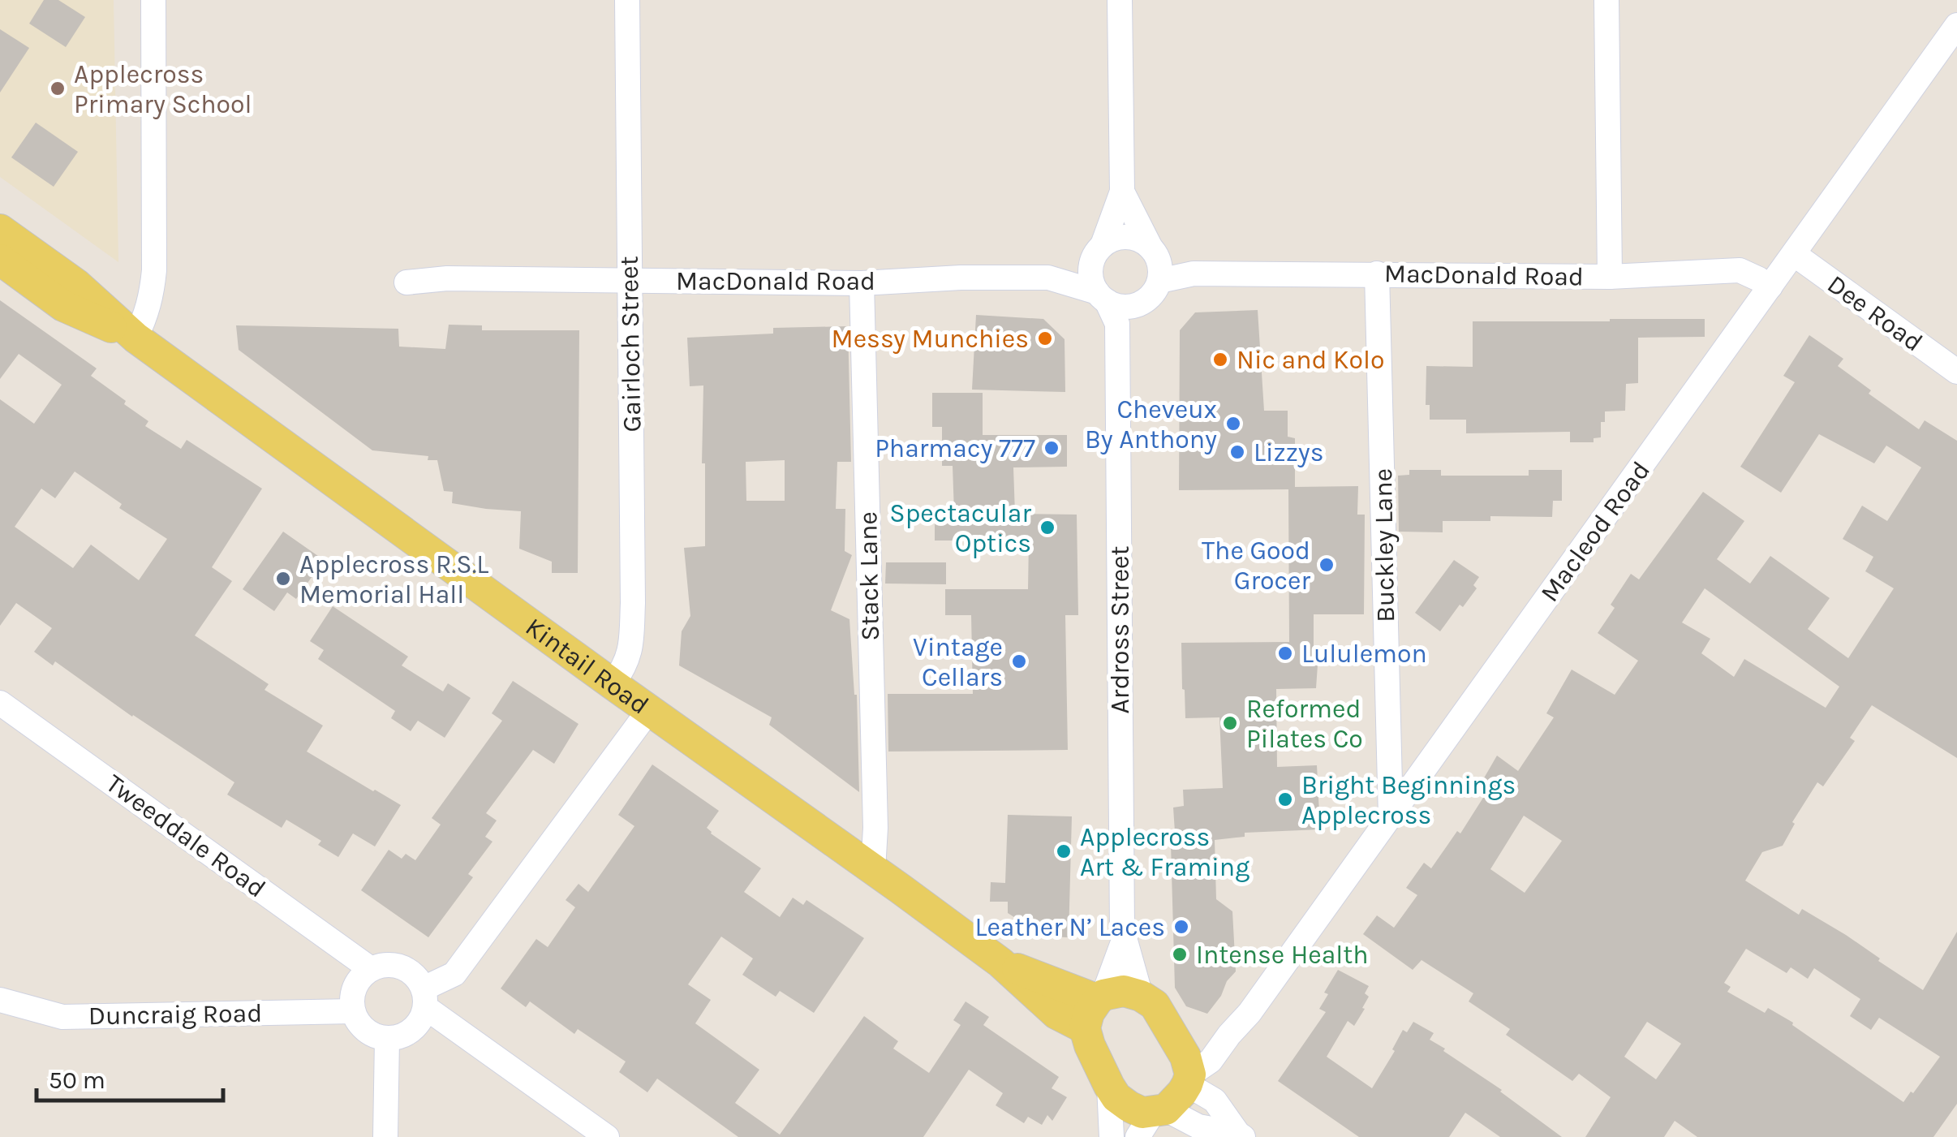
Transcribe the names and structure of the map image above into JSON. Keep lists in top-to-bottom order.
{
  "streets": {
    "main road": ["Kintail Road"],
    "street": [
      "MacDonald Road",
      "Dee Road",
      "Gairloch Street",
      "Macleod Road",
      "Buckley Lane",
      "Stack Lane",
      "Ardross Street",
      "Tweeddale Road",
      "Duncraig Road"
    ]
  },
  "crossings": [
    ["MacDonald Road", "Gairloch Street"],
    ["MacDonald Road", "Macleod Road"],
    ["MacDonald Road", "Buckley Lane"],
    ["MacDonald Road", "Stack Lane"],
    ["MacDonald Road", "Ardross Street"],
    ["Dee Road", "Macleod Road"],
    ["Gairloch Street", "Kintail Road"],
    ["Macleod Road", "Buckley Lane"],
    ["Macleod Road", "Ardross Street"],
    ["Macleod Road", "Kintail Road"],
    ["Stack Lane", "Kintail Road"],
    ["Ardross Street", "Kintail Road"],
    ["Tweeddale Road", "Duncraig Road"]
  ],
  "places": [
    "Applecross Primary School",
    "Messy Munchies",
    "Nic and Kolo",
    "Cheveux By Anthony",
    "Pharmacy 777",
    "Lizzys",
    "Spectacular Optics",
    "The Good Grocer",
    "Applecross R.S.L Memorial Hall",
    "Lululemon",
    "Vintage Cellars",
    "Reformed Pilates Co",
    "Bright Beginnings Applecross",
    "Applecross Art & Framing",
    "Leather N’ Laces",
    "Intense Health"
  ],
  "scale_bar": "50 m"
}
